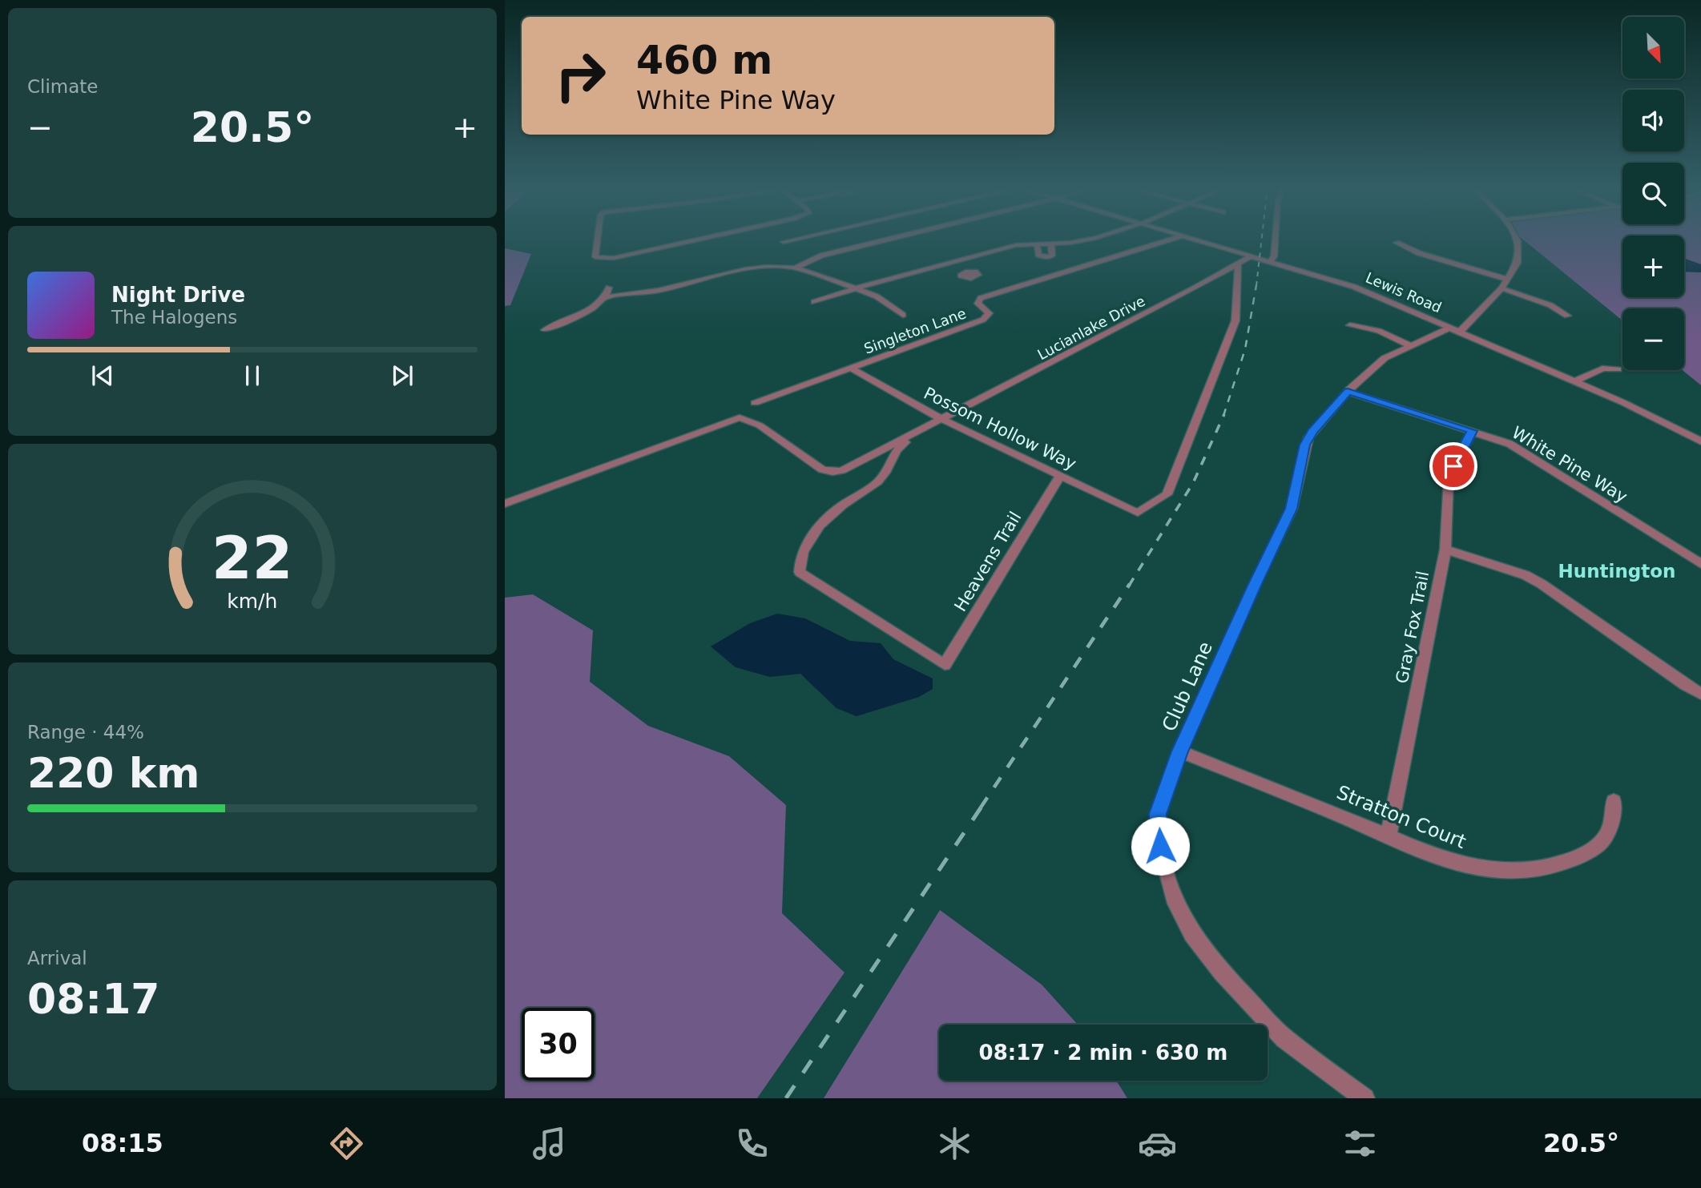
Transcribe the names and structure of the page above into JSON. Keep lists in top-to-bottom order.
{
  "streets": {
    "street": [
      "Lewis Road",
      "Lucianlake Drive",
      "Singleton Lane",
      "Possom Hollow Way",
      "White Pine Way",
      "Heavens Trail",
      "Gray Fox Trail",
      "Club Lane",
      "Stratton Court"
    ]
  },
  "crossings": [
    ["Lewis Road", "Lucianlake Drive"],
    ["Lewis Road", "Club Lane"],
    ["Lucianlake Drive", "Possom Hollow Way"],
    ["Lucianlake Drive", "Heavens Trail"],
    ["Singleton Lane", "Possom Hollow Way"],
    ["Possom Hollow Way", "Heavens Trail"],
    ["White Pine Way", "Gray Fox Trail"],
    ["White Pine Way", "Club Lane"],
    ["Gray Fox Trail", "Stratton Court"],
    ["Club Lane", "Stratton Court"]
  ],
  "districts": ["Huntington"],
  "north": "bottom right",
  "page": {
    "tile": [
      "Climate",
      ["Range · 44%", "220 km"],
      ["Arrival", "08:17"]
    ],
    "map_buttons": ["+", "−"],
    "turn": ["460 m", "White Pine Way"],
    "heat": ["−", "20.5°", "+"],
    "song": ["Night Drive", "The Halogens"],
    "limit": "30",
    "trip": "08:17 · 2 min · 630 m",
    "tabs": ["08:15", "20.5°"],
    "gauge": ["22", "km/h"]
  }
}
